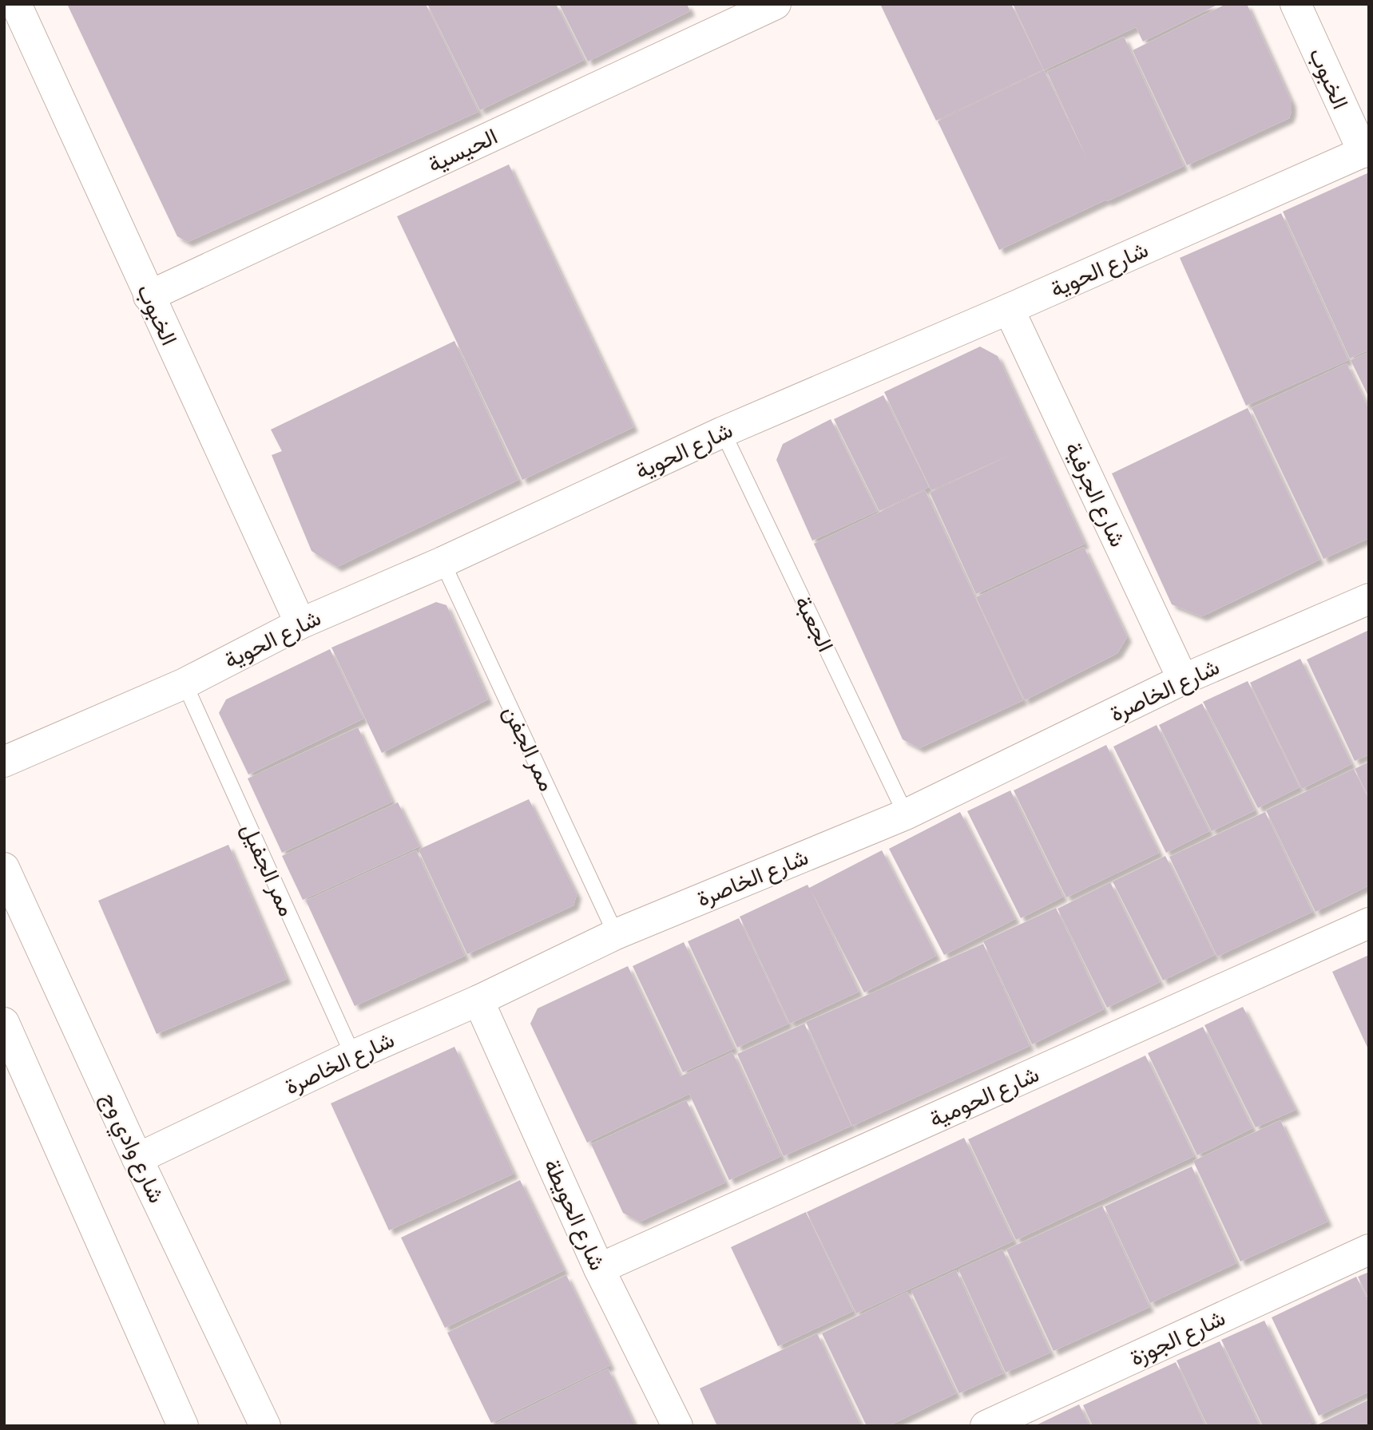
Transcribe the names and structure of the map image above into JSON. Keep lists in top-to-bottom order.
{
  "streets": {
    "street": [
      "الخبوب",
      "الحيسية",
      "شارع الحوية",
      "شارع الجرفية",
      "شارع الخاصرة",
      "شارع الحومية",
      "شارع وادي وج",
      "شارع الحويطة",
      "شارع الجوزة"
    ],
    "lane": ["الجعبة", "ممر الجفن", "ممر الجفيل"]
  },
  "crossings": [
    ["الخبوب", "الحيسية"],
    ["الخبوب", "شارع الحوية"],
    ["شارع الحوية", "شارع الجرفية"],
    ["شارع الحوية", "الجعبة"],
    ["شارع الحوية", "ممر الجفن"],
    ["شارع الحوية", "ممر الجفيل"],
    ["شارع الجرفية", "شارع الخاصرة"],
    ["الجعبة", "شارع الخاصرة"],
    ["شارع الخاصرة", "ممر الجفن"],
    ["شارع الخاصرة", "ممر الجفيل"],
    ["شارع الخاصرة", "شارع وادي وج"],
    ["شارع الخاصرة", "شارع الحويطة"],
    ["شارع الحومية", "شارع الحويطة"]
  ]
}
